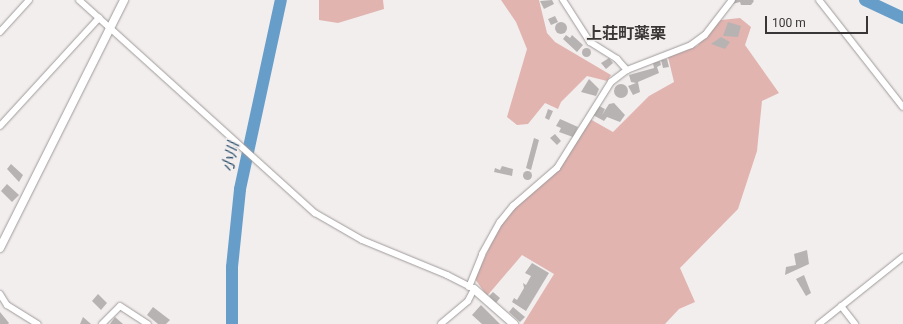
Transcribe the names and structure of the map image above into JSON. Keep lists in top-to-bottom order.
{
  "districts": ["上荘町薬栗"],
  "water": ["小川"],
  "scale_bar": "100 m"
}
